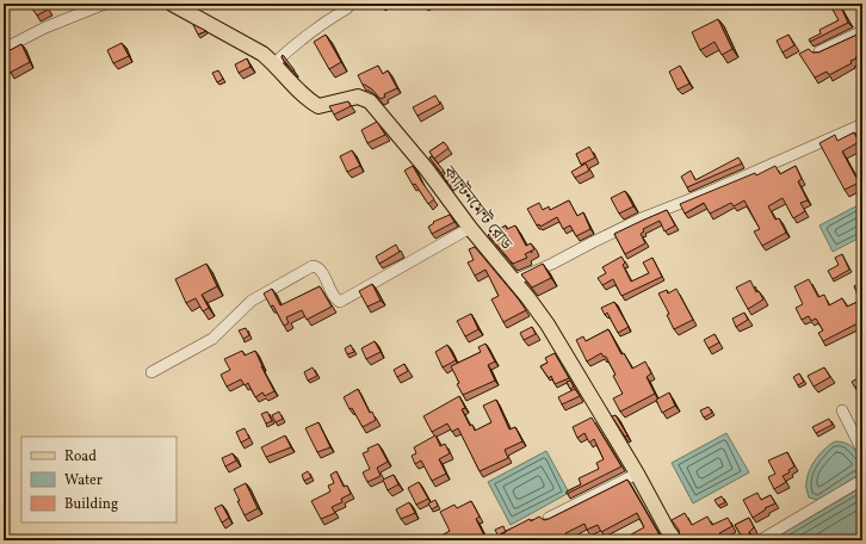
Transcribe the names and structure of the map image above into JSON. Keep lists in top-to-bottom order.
{
  "streets": {
    "main road": ["ক্যান্টনমেন্ট রোড"]
  },
  "legend": ["Road", "Water", "Building"]
}
